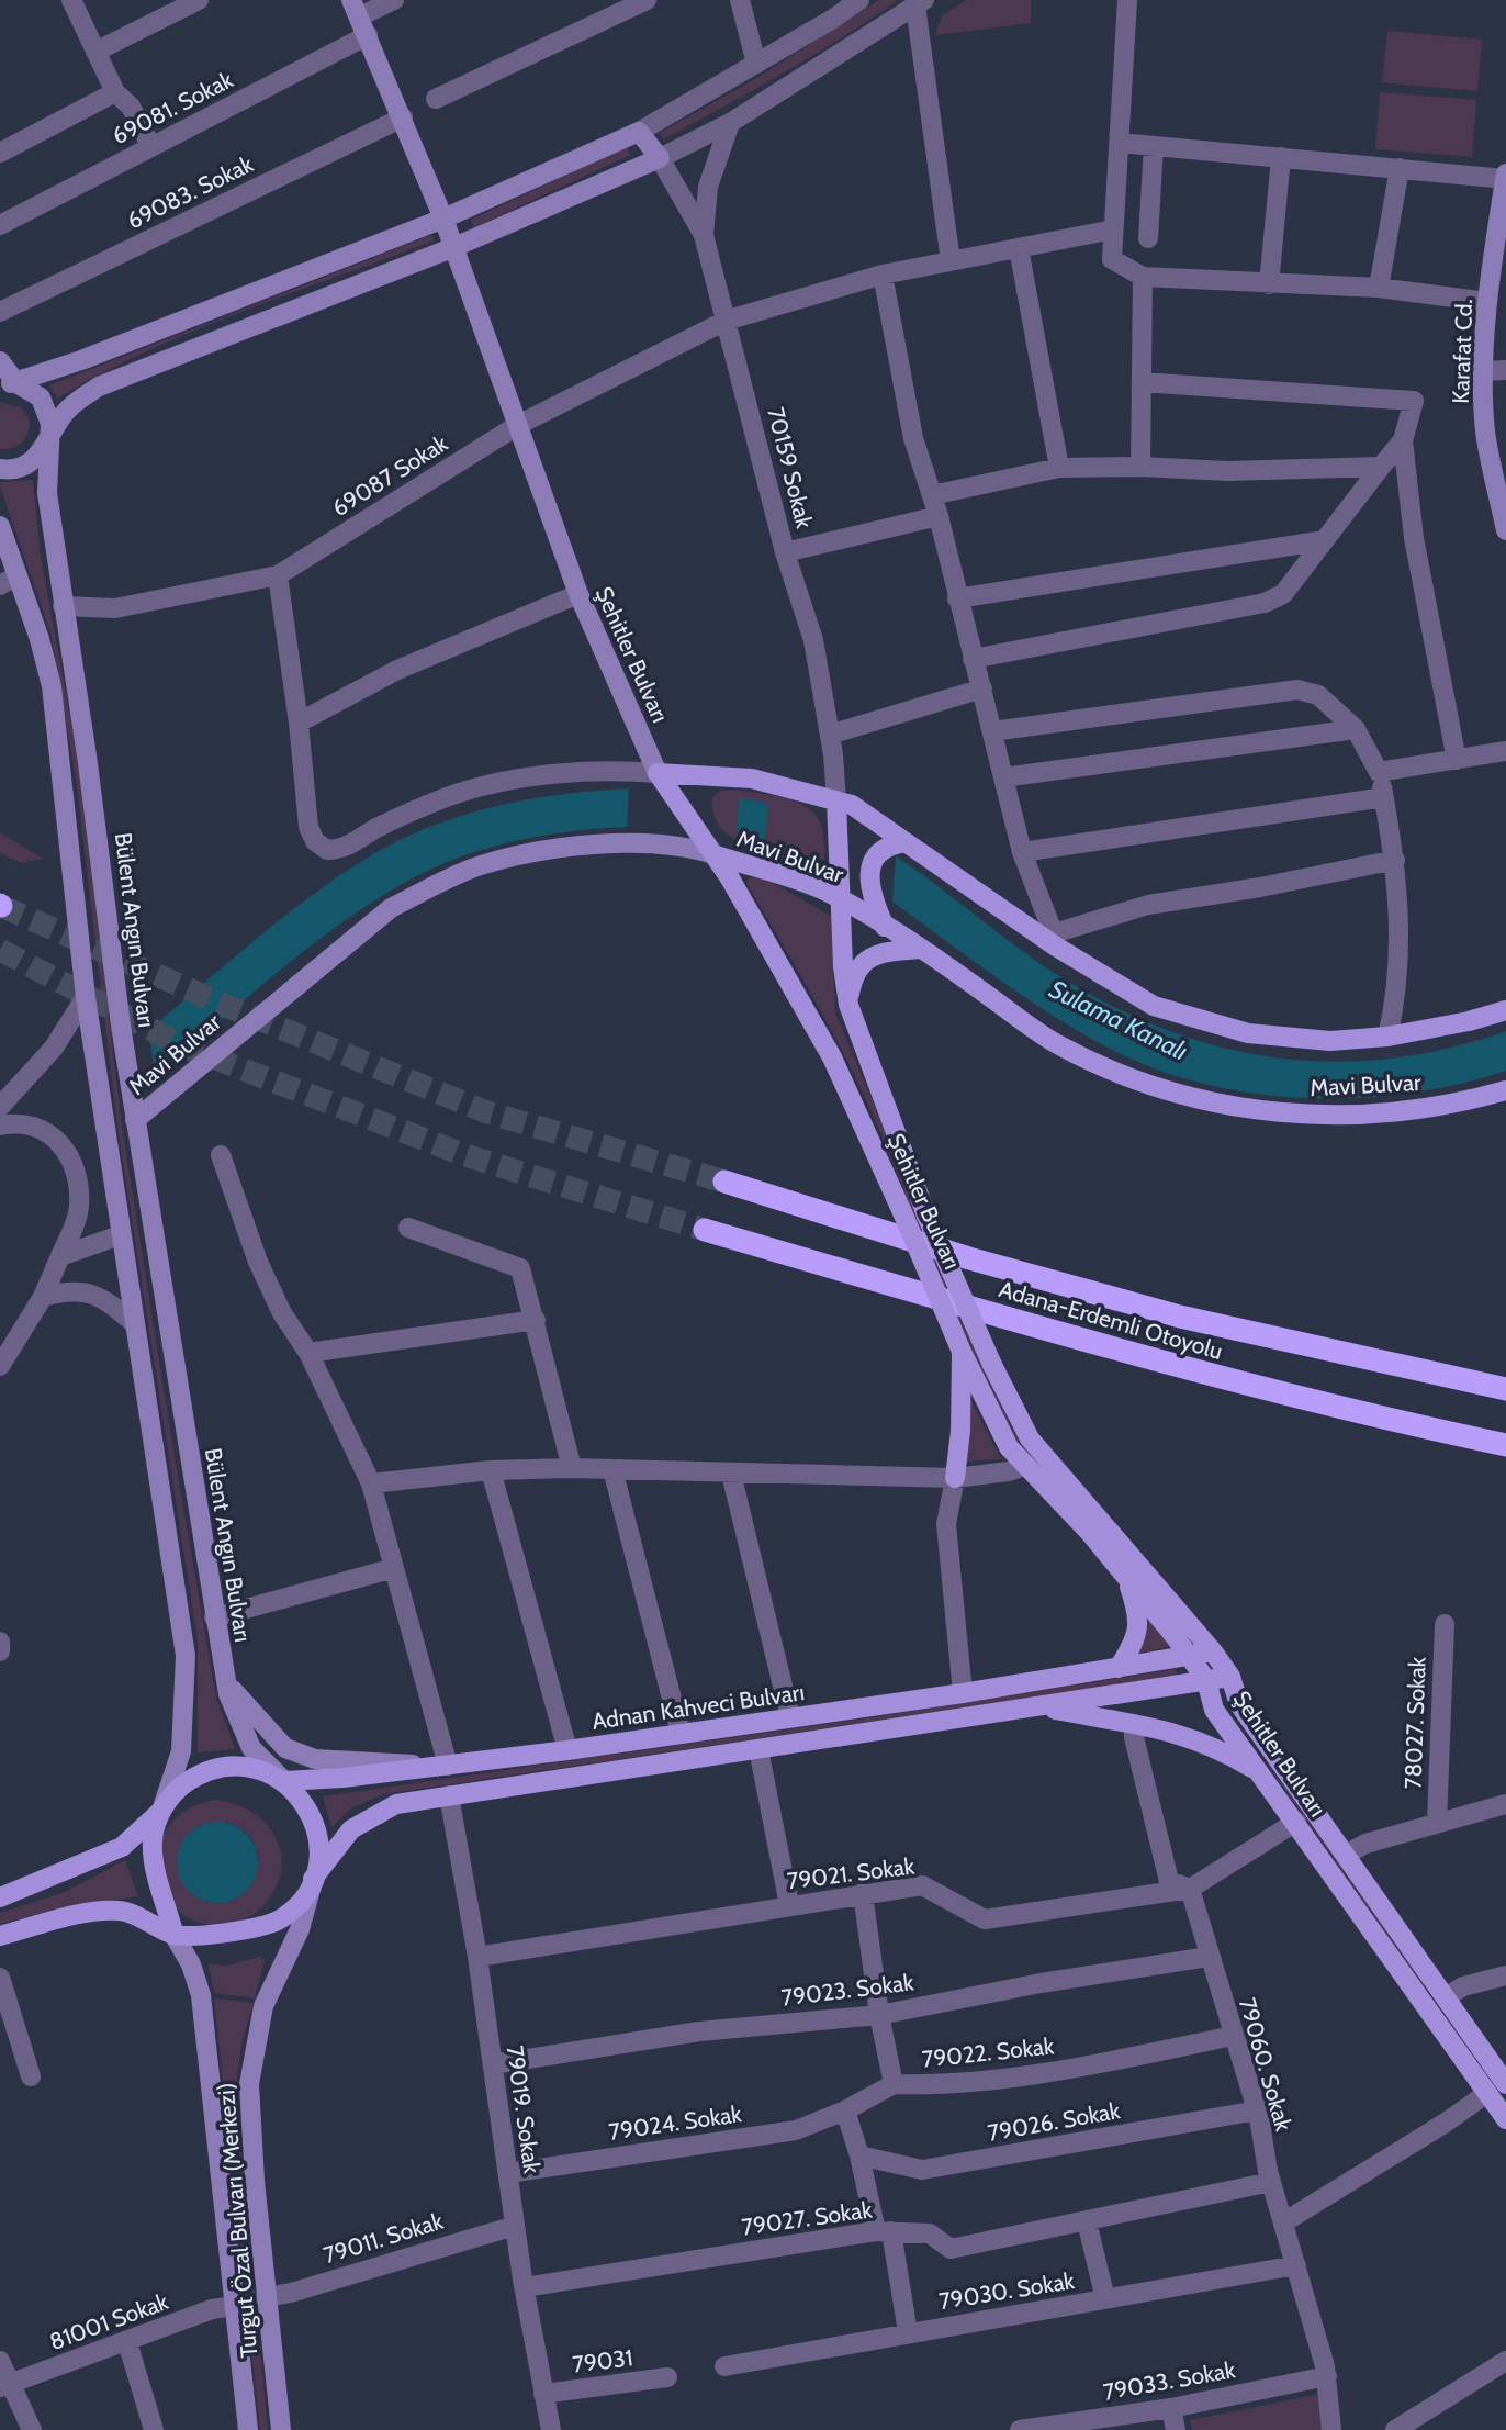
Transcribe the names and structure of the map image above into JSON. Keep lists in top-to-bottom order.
{
  "streets": {
    "highway": ["Adana-Erdemli Otoyolu"],
    "main road": [
      "Karafat Cd.",
      "Şehitler Bulvarı",
      "Mavi Bulvar",
      "Bülent Angın Bulvarı",
      "Adnan Kahveci Bulvarı",
      "Turgut Özal Bulvarı (Merkezi)"
    ],
    "street": [
      "69081. Sokak",
      "69083. Sokak",
      "70159 Sokak",
      "69087 Sokak",
      "78027. Sokak",
      "79021. Sokak",
      "79023. Sokak",
      "79022. Sokak",
      "79060. Sokak",
      "79019. Sokak",
      "79026. Sokak",
      "79024. Sokak",
      "79027. Sokak",
      "79011. Sokak",
      "79030. Sokak",
      "81001 Sokak",
      "79031",
      "79033. Sokak"
    ]
  },
  "crossings": [
    ["69081. Sokak", "Şehitler Bulvarı"],
    ["69083. Sokak", "Şehitler Bulvarı"],
    ["70159 Sokak", "69087 Sokak"],
    ["70159 Sokak", "Şehitler Bulvarı"],
    ["70159 Sokak", "Mavi Bulvar"],
    ["69087 Sokak", "Şehitler Bulvarı"],
    ["69087 Sokak", "Bülent Angın Bulvarı"],
    ["Şehitler Bulvarı", "Mavi Bulvar"],
    ["Şehitler Bulvarı", "79021. Sokak"],
    ["Mavi Bulvar", "Bülent Angın Bulvarı"],
    ["Bülent Angın Bulvarı", "Adnan Kahveci Bulvarı"],
    ["Bülent Angın Bulvarı", "Turgut Özal Bulvarı (Merkezi)"],
    ["Adnan Kahveci Bulvarı", "Turgut Özal Bulvarı (Merkezi)"],
    ["79021. Sokak", "79022. Sokak"],
    ["79021. Sokak", "79060. Sokak"],
    ["79021. Sokak", "79019. Sokak"],
    ["79023. Sokak", "79022. Sokak"],
    ["79023. Sokak", "79060. Sokak"],
    ["79023. Sokak", "79019. Sokak"],
    ["79022. Sokak", "79060. Sokak"],
    ["79022. Sokak", "79024. Sokak"],
    ["79060. Sokak", "79026. Sokak"],
    ["79060. Sokak", "79027. Sokak"],
    ["79060. Sokak", "79030. Sokak"],
    ["79060. Sokak", "79033. Sokak"],
    ["79019. Sokak", "79024. Sokak"],
    ["79019. Sokak", "79027. Sokak"],
    ["79019. Sokak", "79011. Sokak"],
    ["79019. Sokak", "79031"],
    ["Turgut Özal Bulvarı (Merkezi)", "79011. Sokak"],
    ["Turgut Özal Bulvarı (Merkezi)", "81001 Sokak"]
  ],
  "water": ["Sulama Kanalı"]
}
